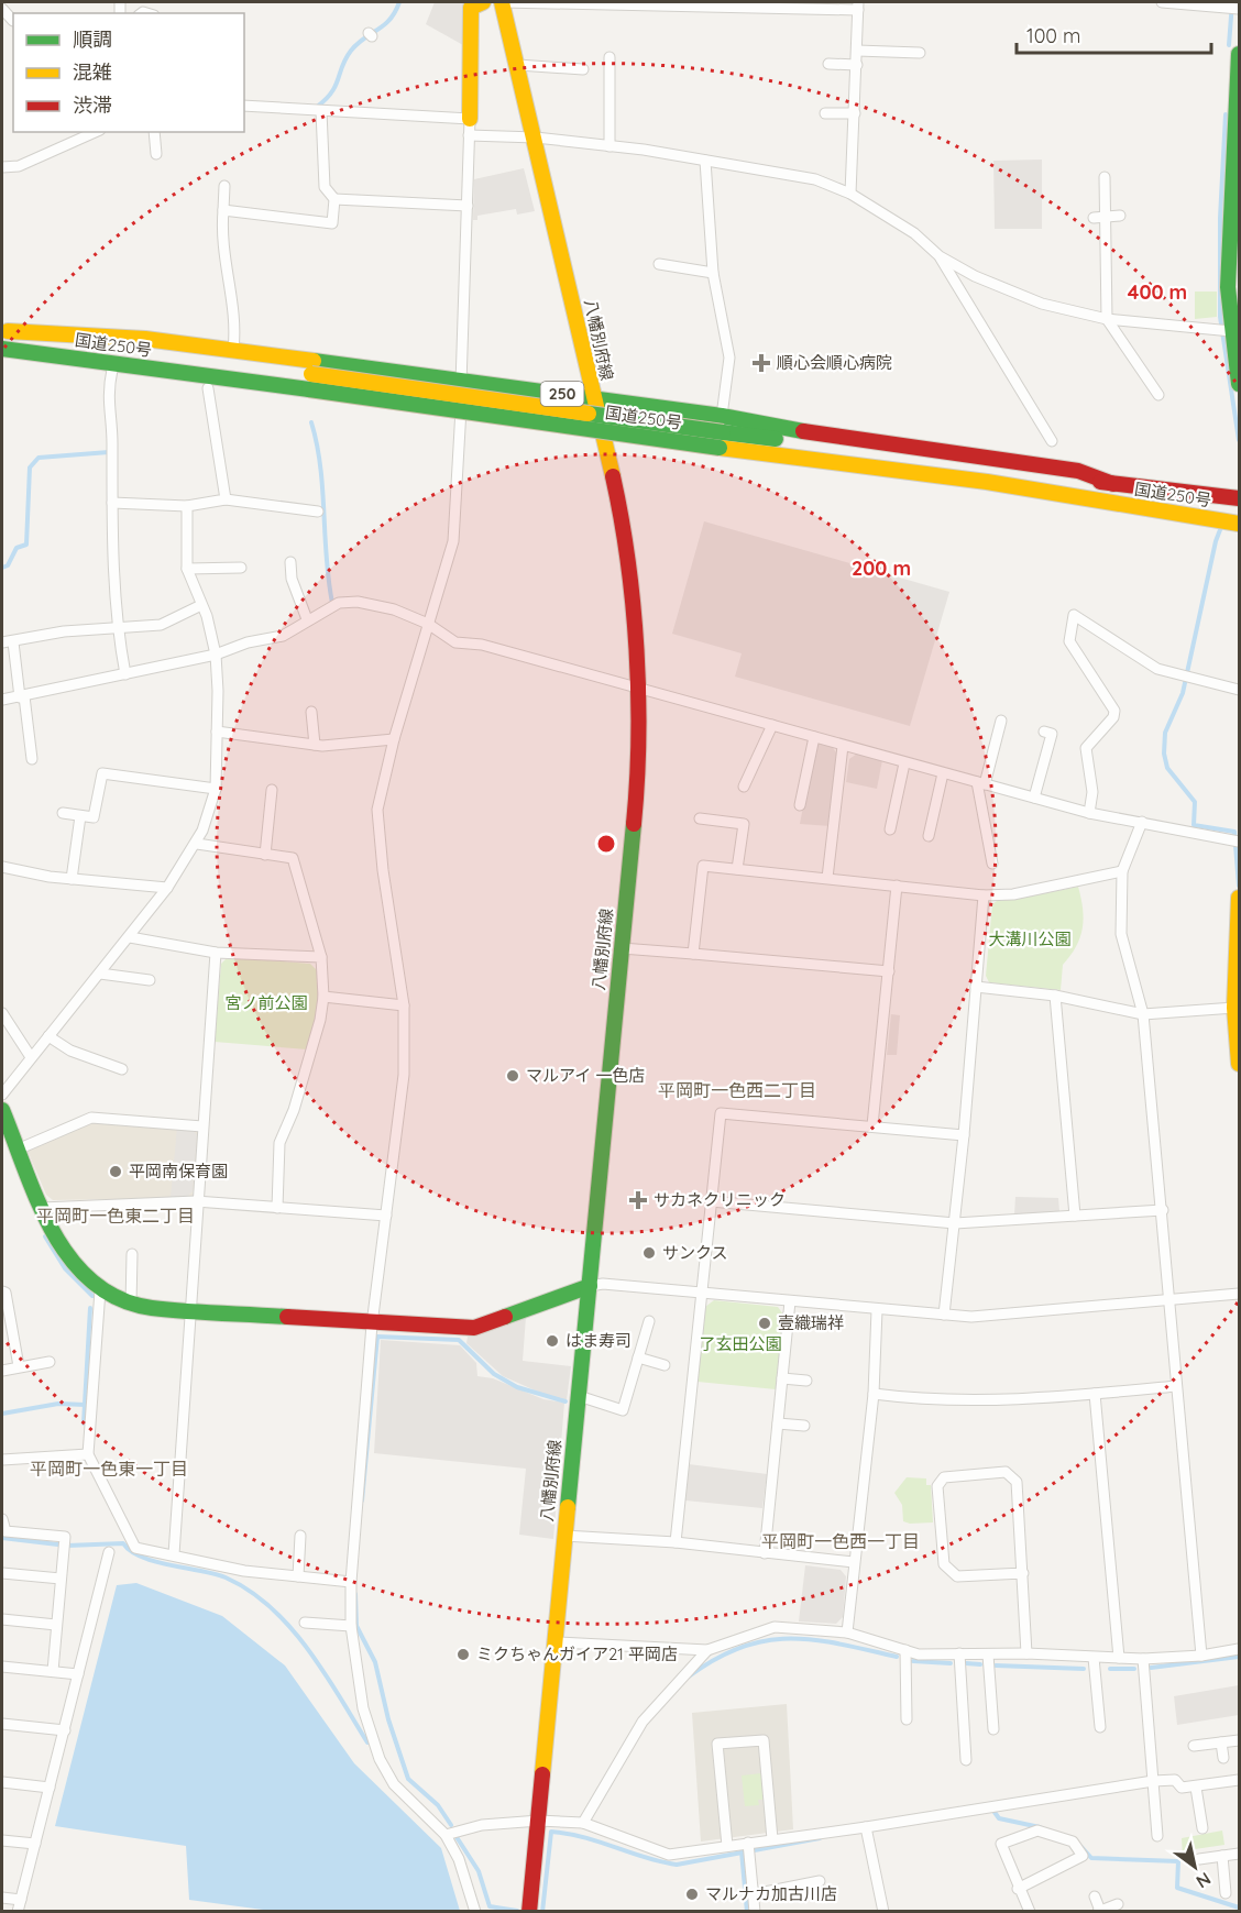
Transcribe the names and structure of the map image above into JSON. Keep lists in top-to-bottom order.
{
  "streets": {
    "main road": ["八幡別府線", "国道250号", "250"]
  },
  "crossings": [
    ["八幡別府線", "250"],
    ["国道250号", "250"]
  ],
  "districts": [
    "平岡町一色西二丁目",
    "平岡町一色東二丁目",
    "平岡町一色東一丁目",
    "平岡町一色西一丁目"
  ],
  "parks": ["大溝川公園", "宮ノ前公園", "了玄田公園"],
  "places": {
    "health": ["順心会順心病院", "サカネクリニック"],
    "other": [
      "マルアイ 一色店",
      "平岡南保育園",
      "サンクス",
      "壹織瑞祥",
      "はま寿司",
      "ミクちゃんガイア21 平岡店",
      "マルナカ加古川店"
    ]
  },
  "legend": ["順調", "混雑", "渋滞"],
  "scale_bar": "100 m",
  "north": "bottom right",
  "rings": ["400 m", "200 m"]
}
